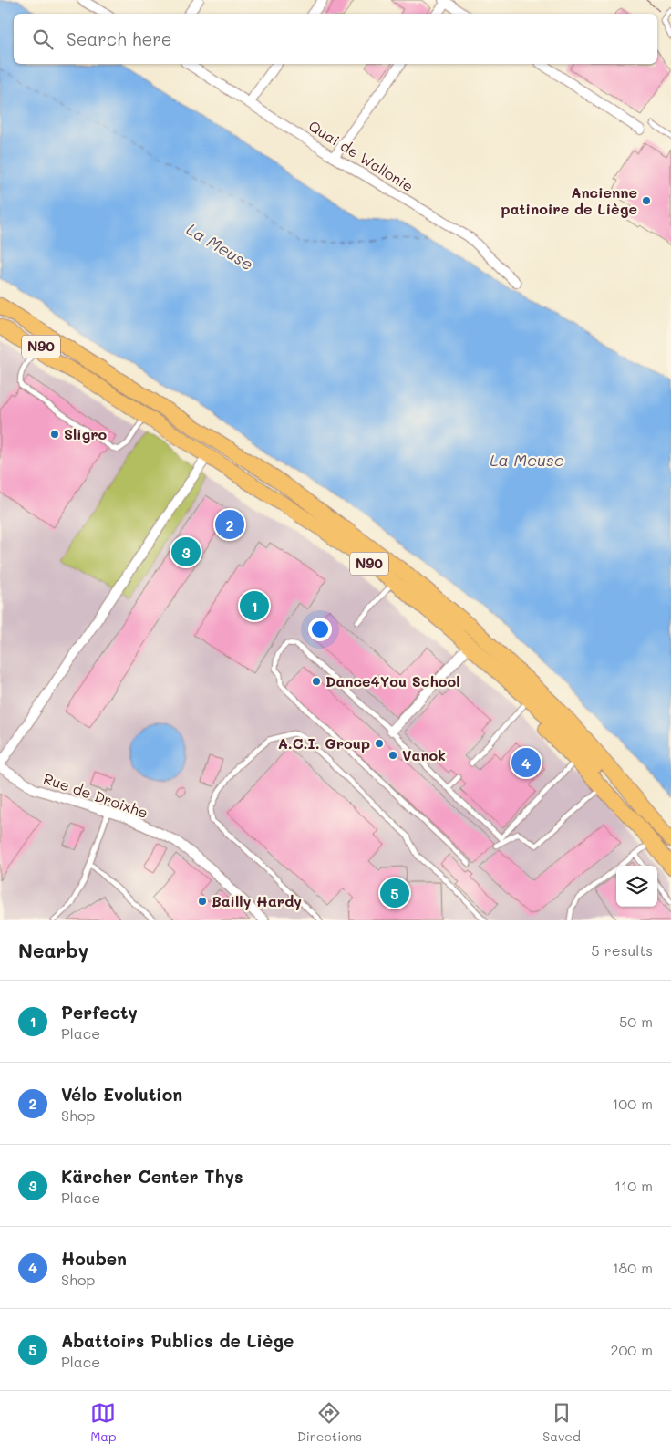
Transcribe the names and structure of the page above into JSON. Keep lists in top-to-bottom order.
{
  "streets": {
    "main road": ["N90"],
    "street": ["Quai de Wallonie", "Rue de Droixhe"]
  },
  "water": ["La Meuse"],
  "places": [
    "Ancienne patinoire de Liège",
    "Sligro",
    "Dance4You School",
    "A.C.I. Group",
    "Vanok",
    "Bailly Hardy"
  ],
  "page": {
    "search": "Search here",
    "pins": [
      "2",
      "3",
      "1",
      "4",
      "5"
    ],
    "heading": ["Nearby", "5 results"],
    "list": [
      {
        "mark": "1",
        "name": "Perfecty",
        "note": "Place",
        "value": "50 m"
      },
      {
        "mark": "2",
        "name": "Vélo Evolution",
        "note": "Shop",
        "value": "100 m"
      },
      {
        "mark": "3",
        "name": "Kärcher Center Thys",
        "note": "Place",
        "value": "110 m"
      },
      {
        "mark": "4",
        "name": "Houben",
        "note": "Shop",
        "value": "180 m"
      },
      {
        "mark": "5",
        "name": "Abattoirs Publics de Liège",
        "note": "Place",
        "value": "200 m"
      }
    ],
    "nav": ["Map", "Directions", "Saved"]
  }
}
